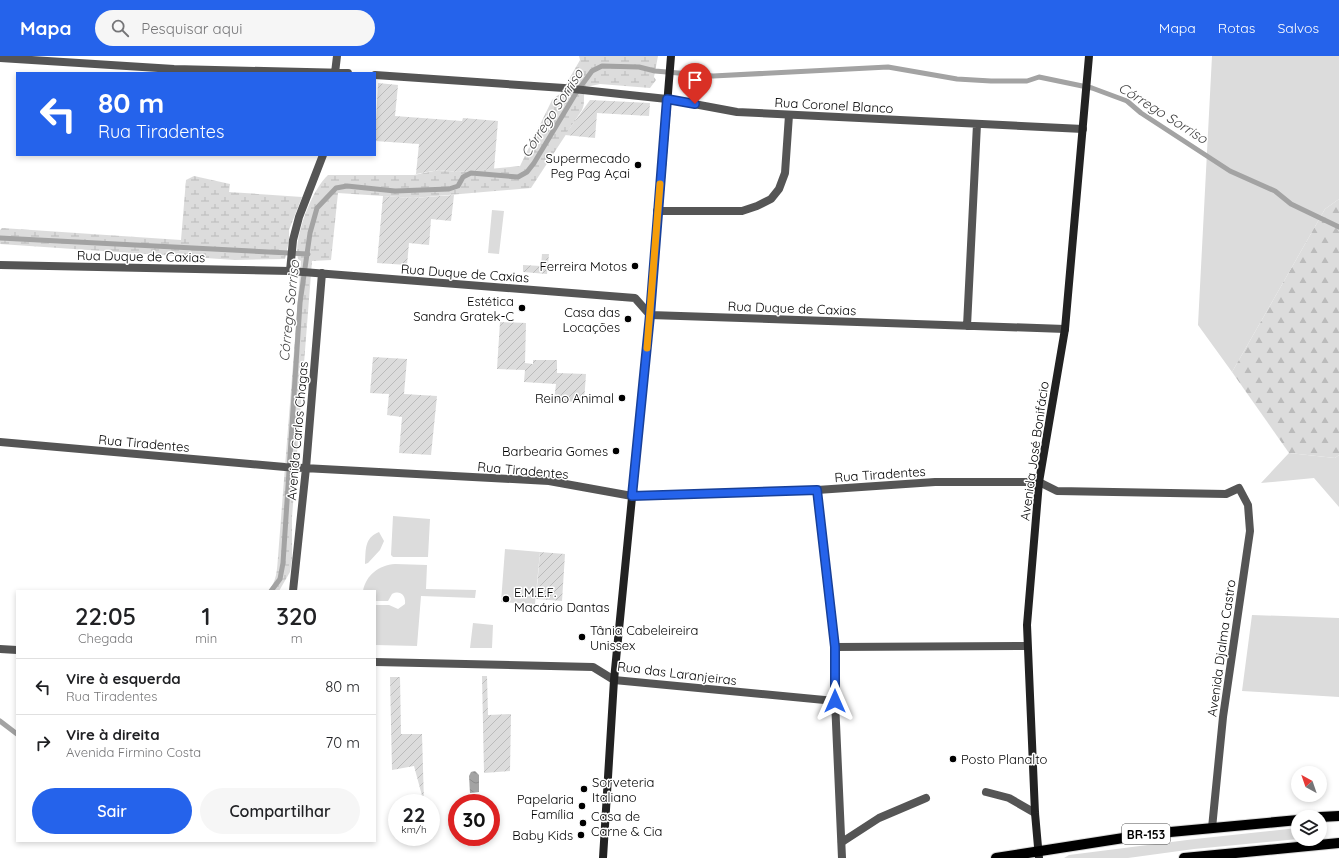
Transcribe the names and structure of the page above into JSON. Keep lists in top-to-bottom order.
{
  "streets": {
    "main road": ["BR-153"],
    "street": [
      "Rua Coronel Blanco",
      "Rua Duque de Caxias",
      "Avenida Carlos Chagas",
      "Rua Tiradentes",
      "Avenida José Bonifácio",
      "Avenida Djalma Castro",
      "Rua das Laranjeiras"
    ]
  },
  "crossings": [
    ["Rua Coronel Blanco", "Avenida José Bonifácio"],
    ["Rua Duque de Caxias", "Avenida Carlos Chagas"],
    ["Rua Duque de Caxias", "Avenida José Bonifácio"],
    ["Avenida Carlos Chagas", "Rua Tiradentes"],
    ["Rua Tiradentes", "Avenida José Bonifácio"],
    ["Rua Tiradentes", "Avenida Djalma Castro"],
    ["Avenida José Bonifácio", "BR-153"],
    ["Avenida Djalma Castro", "BR-153"]
  ],
  "water": ["Córrego Sorriso"],
  "places": [
    "Supermecado Peg Pag Açai",
    "Ferreira Motos",
    "Estética Sandra Gratek-C",
    "Casa das Locações",
    "Reino Animal",
    "Barbearia Gomes",
    "E.M.E.F. Macário Dantas",
    "Tânia Cabeleireira Unissex",
    "Posto Planalto",
    "Sorveteria Italiano",
    "Papelaria Família",
    "Casa de Carne & Cia",
    "Baby Kids"
  ],
  "north": "top left",
  "page": {
    "header": "Mapa",
    "search": "Pesquisar aqui",
    "nav": ["Mapa", "Rotas", "Salvos"],
    "turn": ["80 m", "Rua Tiradentes"],
    "eta": [
      "22:05",
      "Chegada",
      "1",
      "min",
      "320",
      "m"
    ],
    "list": [
      {
        "name": "Vire à esquerda",
        "note": "Rua Tiradentes",
        "value": "80 m"
      },
      {
        "name": "Vire à direita",
        "note": "Avenida Firmino Costa",
        "value": "70 m"
      }
    ],
    "buttons": ["Sair", "Compartilhar"],
    "speed": "22 km/h",
    "limit": "30"
  }
}
